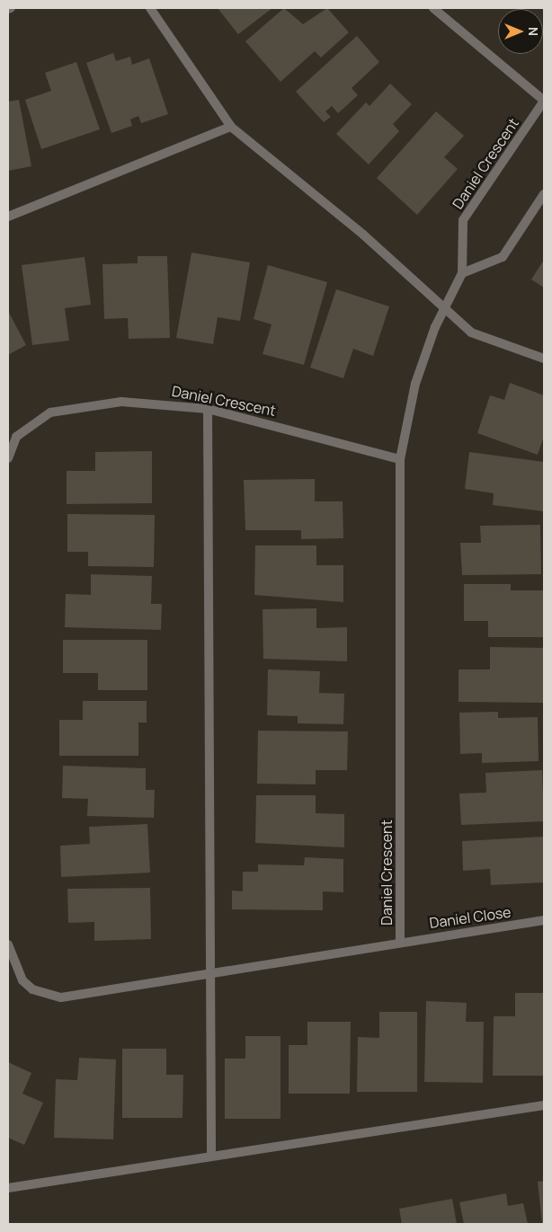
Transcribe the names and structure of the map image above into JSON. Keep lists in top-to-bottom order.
{
  "streets": {
    "street": ["Daniel Crescent", "Daniel Close"]
  },
  "crossings": [
    ["Daniel Crescent", "Daniel Close"]
  ],
  "north": "right"
}
